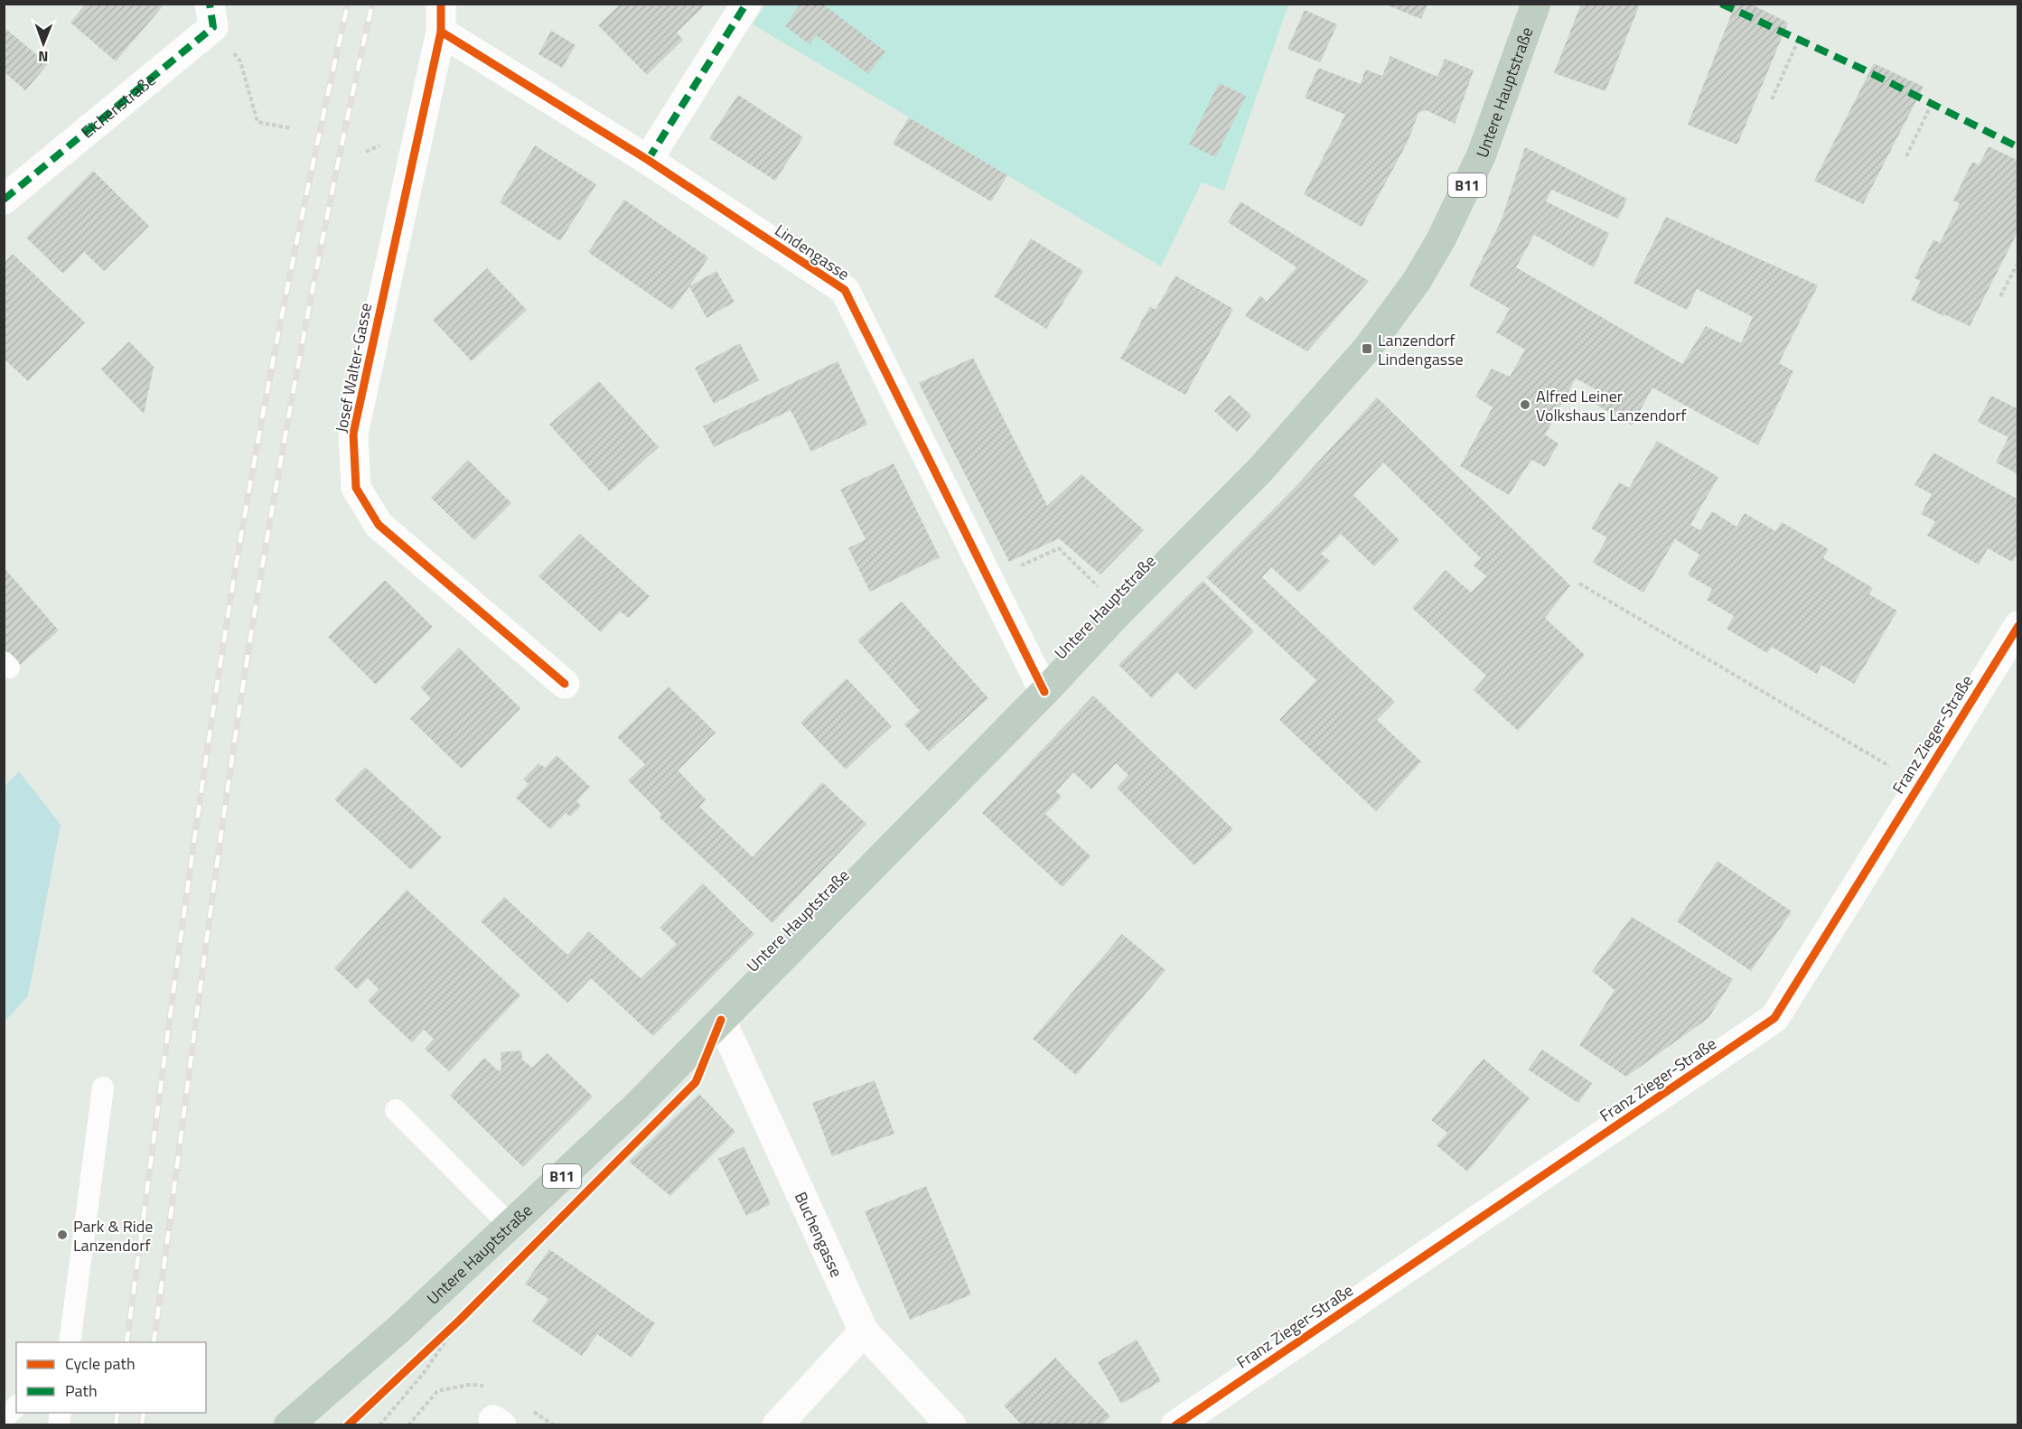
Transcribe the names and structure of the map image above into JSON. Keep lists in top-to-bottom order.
{
  "streets": {
    "main road": ["Untere Hauptstraße", "B11"],
    "street": [
      "Eichenstraße",
      "Lindengasse",
      "Josef Walter-Gasse",
      "Franz Zieger-Straße",
      "Buchengasse"
    ]
  },
  "crossings": [
    ["Untere Hauptstraße", "Lindengasse"],
    ["Untere Hauptstraße", "Buchengasse"],
    ["Lindengasse", "Josef Walter-Gasse"]
  ],
  "places": {
    "transit": ["Lanzendorf Lindengasse"],
    "other": ["Alfred Leiner Volkshaus Lanzendorf", "Park & Ride Lanzendorf"]
  },
  "legend": ["Cycle path", "Path"],
  "north": "bottom"
}
